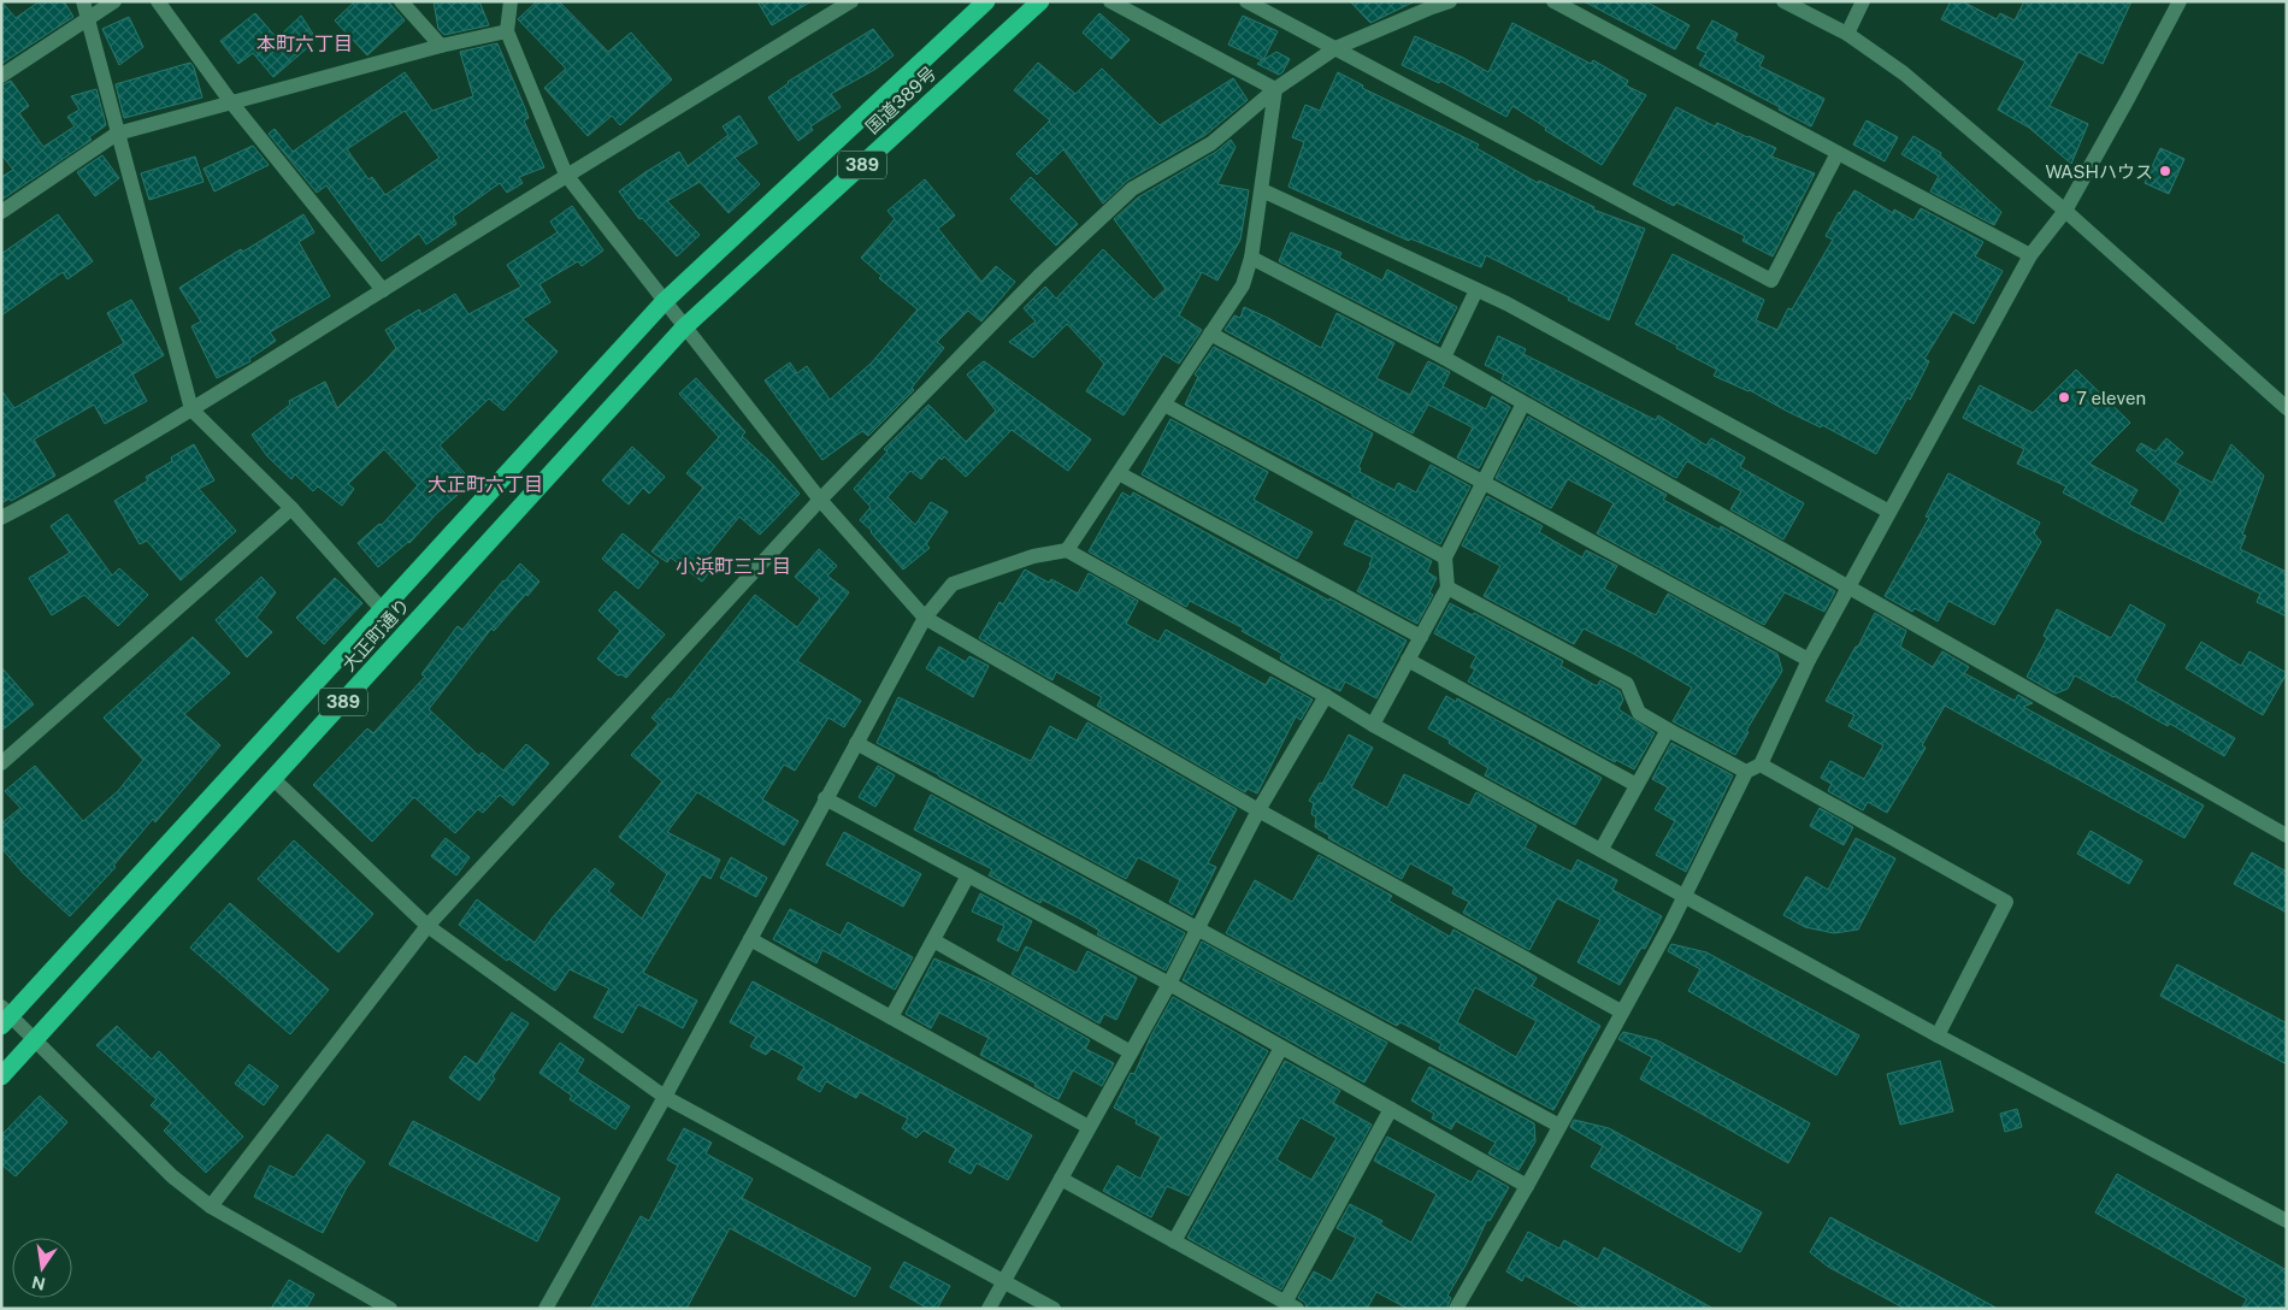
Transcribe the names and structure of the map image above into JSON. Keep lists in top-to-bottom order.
{
  "streets": {
    "highway": ["国道389号", "389", "大正町通り"]
  },
  "crossings": [
    ["国道389号", "大正町通り"]
  ],
  "districts": ["本町六丁目", "大正町六丁目", "小浜町三丁目"],
  "places": ["WASHハウス", "7 eleven"],
  "north": "bottom"
}
